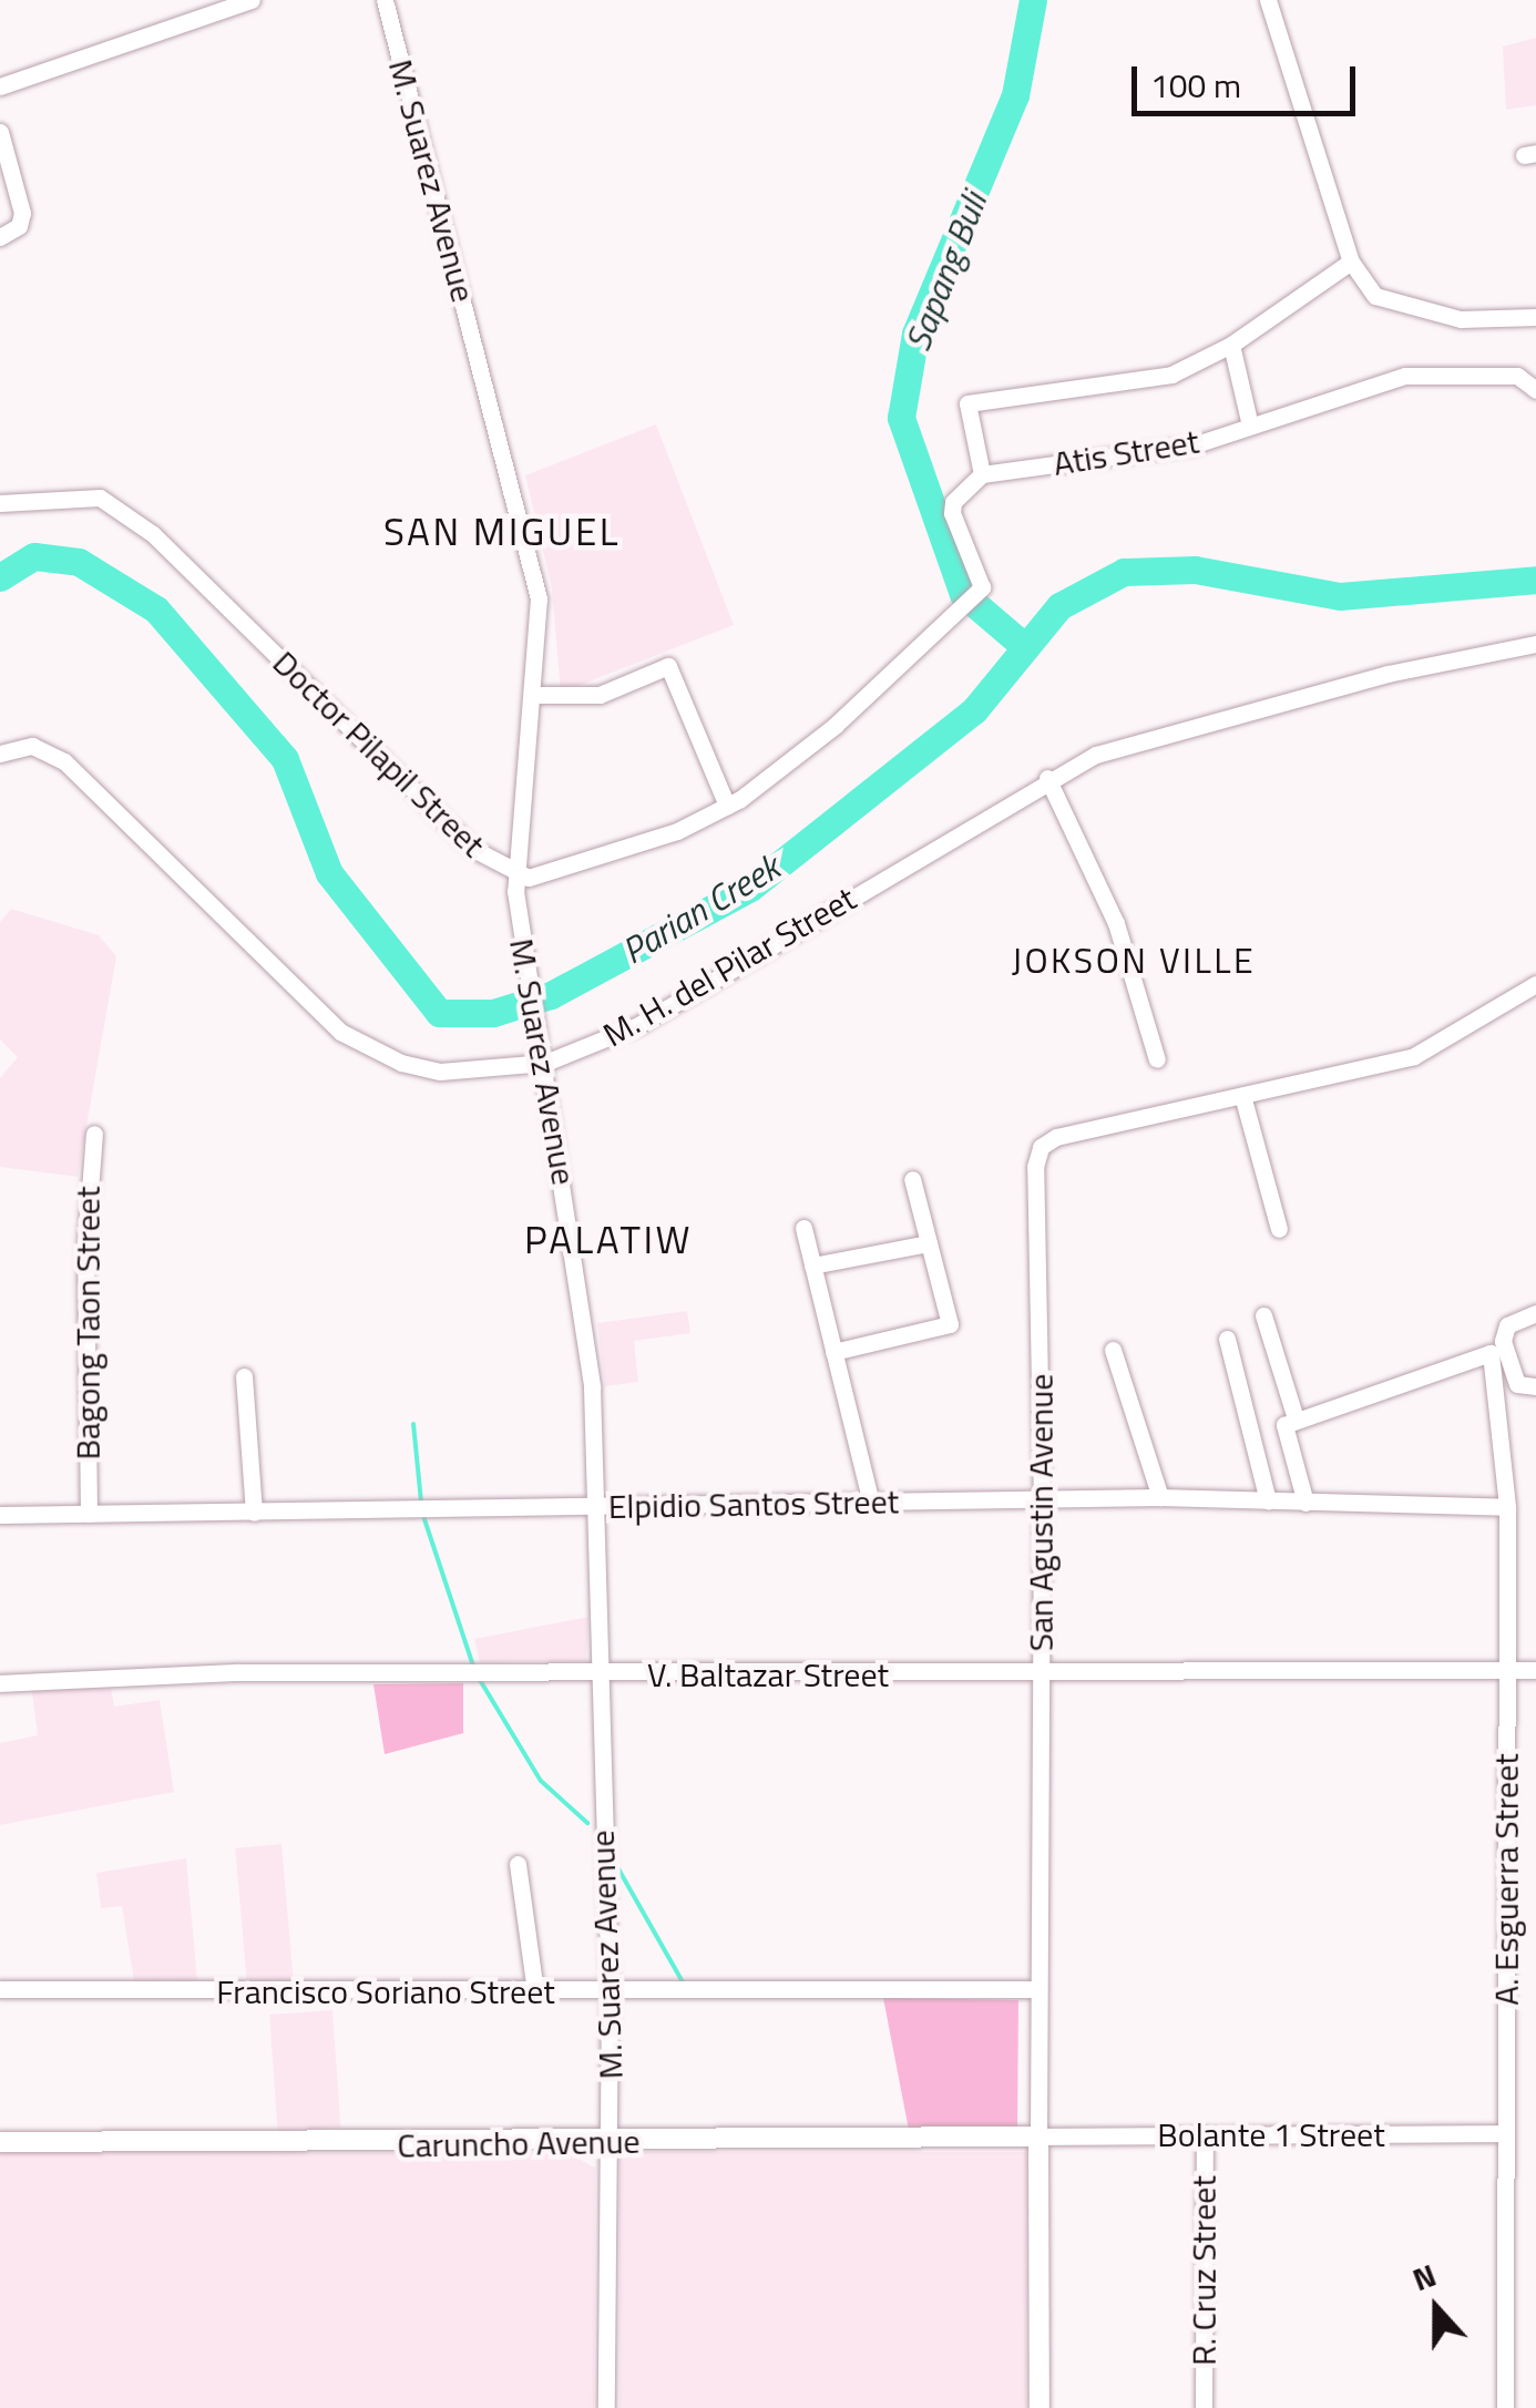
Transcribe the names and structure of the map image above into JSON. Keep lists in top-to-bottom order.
{
  "streets": {
    "main road": ["San Agustin Avenue", "Caruncho Avenue"],
    "street": [
      "M. Suarez Avenue",
      "Atis Street",
      "Doctor Pilapil Street",
      "M. H. del Pilar Street",
      "Bagong Taon Street",
      "Elpidio Santos Street",
      "V. Baltazar Street",
      "A. Esguerra Street",
      "Francisco Soriano Street",
      "Bolante 1 Street",
      "R. Cruz Street"
    ]
  },
  "crossings": [
    ["M. Suarez Avenue", "Doctor Pilapil Street"],
    ["M. Suarez Avenue", "M. H. del Pilar Street"],
    ["M. Suarez Avenue", "Elpidio Santos Street"],
    ["M. Suarez Avenue", "V. Baltazar Street"],
    ["M. Suarez Avenue", "Francisco Soriano Street"],
    ["M. Suarez Avenue", "Caruncho Avenue"],
    ["Atis Street", "Doctor Pilapil Street"],
    ["Bagong Taon Street", "Elpidio Santos Street"],
    ["Elpidio Santos Street", "San Agustin Avenue"],
    ["Elpidio Santos Street", "A. Esguerra Street"],
    ["San Agustin Avenue", "V. Baltazar Street"],
    ["San Agustin Avenue", "Francisco Soriano Street"],
    ["San Agustin Avenue", "Bolante 1 Street"],
    ["San Agustin Avenue", "Caruncho Avenue"],
    ["V. Baltazar Street", "A. Esguerra Street"],
    ["A. Esguerra Street", "Bolante 1 Street"],
    ["Bolante 1 Street", "Caruncho Avenue"],
    ["Bolante 1 Street", "R. Cruz Street"]
  ],
  "districts": ["SAN MIGUEL", "JOKSON VILLE", "PALATIW"],
  "water": ["Sapang Buli", "Parian Creek"],
  "scale_bar": "100 m",
  "north": "top"
}
